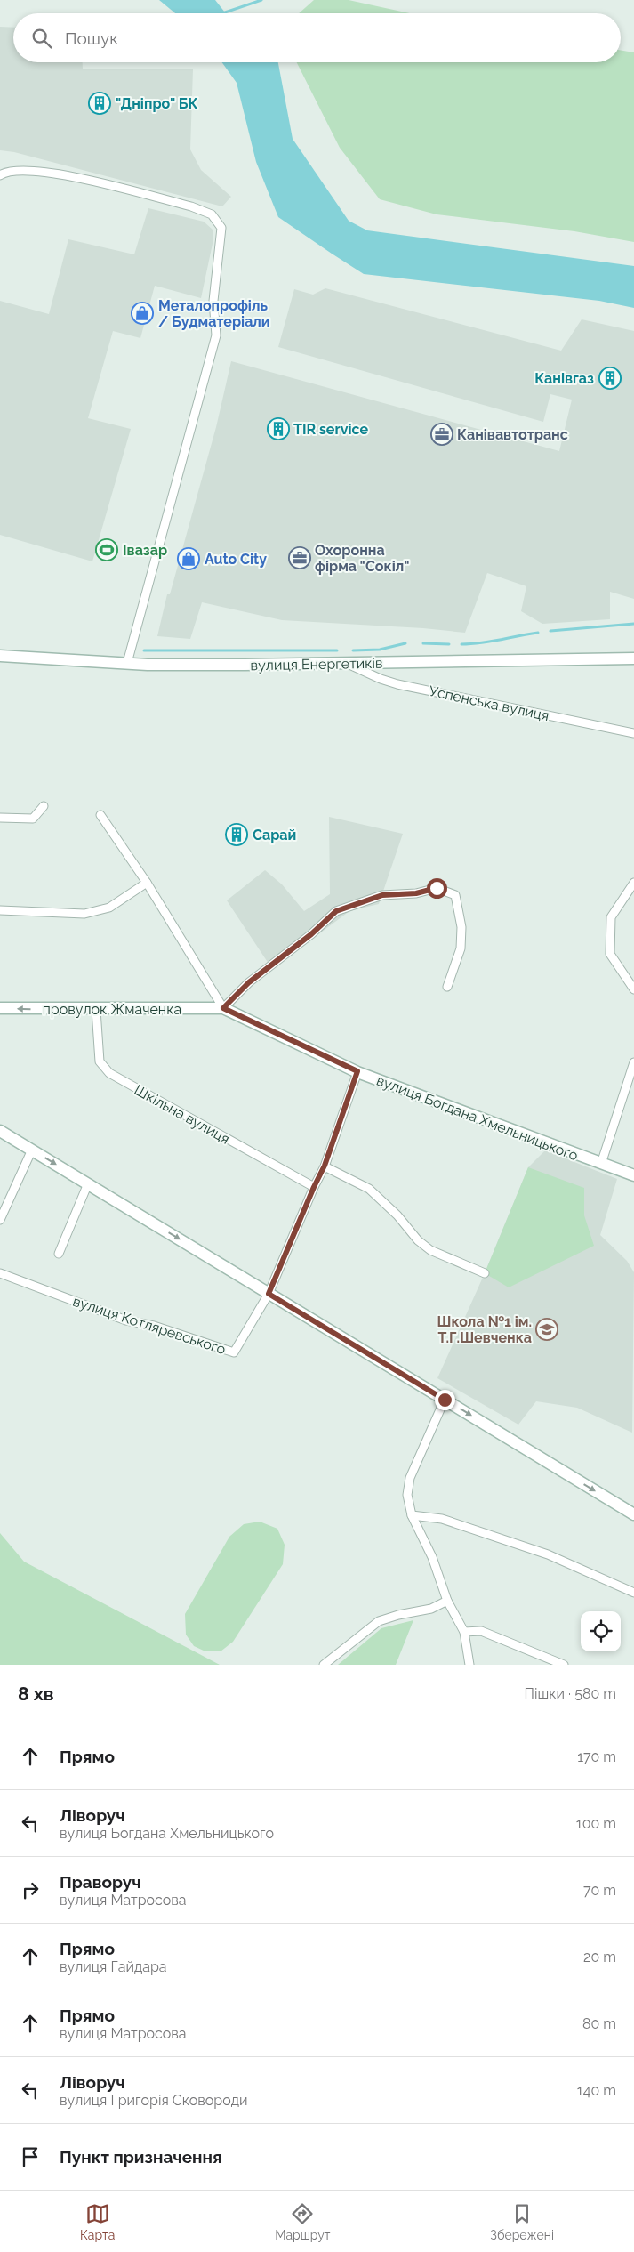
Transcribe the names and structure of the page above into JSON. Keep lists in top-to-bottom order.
{
  "streets": {
    "street": [
      "вулиця Енергетиків",
      "Успенська вулиця",
      "провулок Жмаченка",
      "Шкільна вулиця",
      "вулиця Богдана Хмельницького",
      "вулиця Котляревського"
    ]
  },
  "crossings": [
    ["вулиця Енергетиків", "Успенська вулиця"],
    ["провулок Жмаченка", "Шкільна вулиця"],
    ["провулок Жмаченка", "вулиця Богдана Хмельницького"]
  ],
  "places": {
    "building": [
      "\"Дніпро\" БК",
      "Канівгаз",
      "TIR service",
      "Сарай"
    ],
    "shop": ["Металопрофіль / Будматеріали", "Auto City"],
    "office": ["Канівавтотранс", "Охоронна фірма \"Сокіл\""],
    "sports": ["Івазар"],
    "school or university": ["Школа №1 ім. Т.Г.Шевченка"]
  },
  "page": {
    "search": "Пошук",
    "heading": ["8 хв", "Пішки · 580 m"],
    "list": [
      ["Прямо", "170 m"],
      ["Ліворуч", "вулиця Богдана Хмельницького", "100 m"],
      ["Праворуч", "вулиця Матросова", "70 m"],
      ["Прямо", "вулиця Гайдара", "20 m"],
      ["Прямо", "вулиця Матросова", "80 m"],
      ["Ліворуч", "вулиця Григорія Сковороди", "140 m"],
      "Пункт призначення"
    ],
    "nav": ["Карта", "Маршрут", "Збережені"]
  }
}
